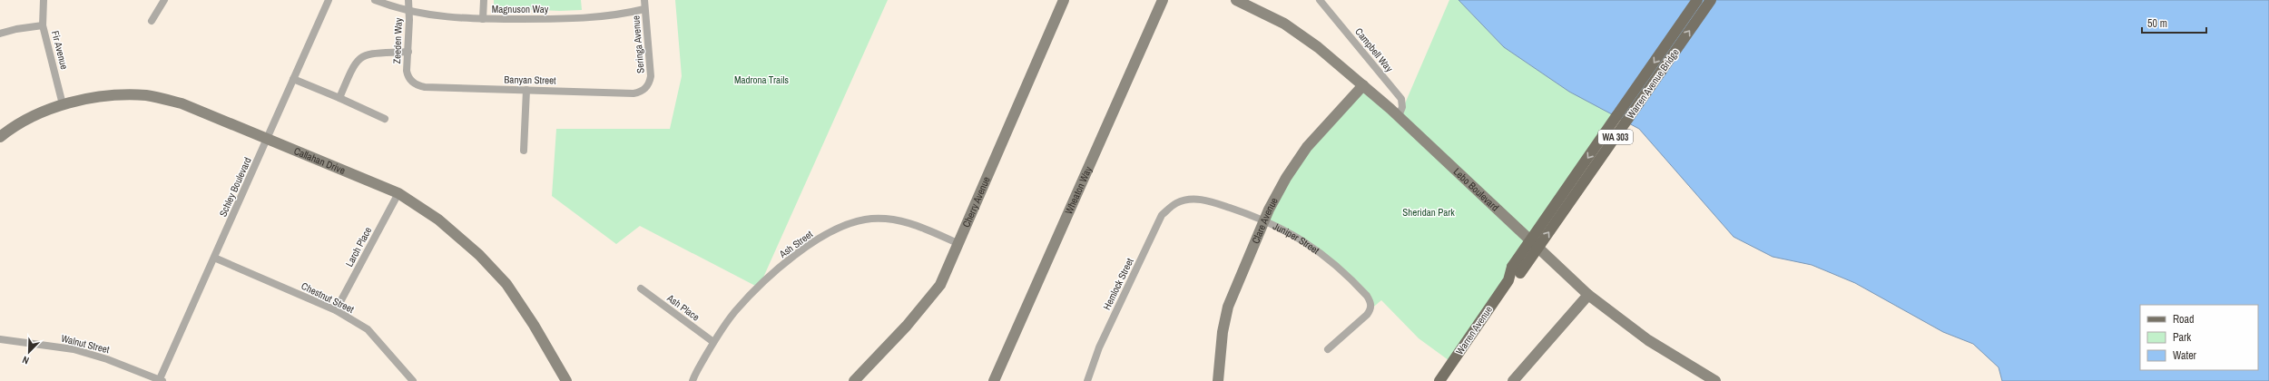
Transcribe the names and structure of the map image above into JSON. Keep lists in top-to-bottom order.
{
  "streets": {
    "main road": ["Warren Avenue Bridge", "WA 303", "Warren Avenue"],
    "street": [
      "Magnuson Way",
      "Zeeden Way",
      "Seringa Avenue",
      "Fir Avenue",
      "Campbell Way",
      "Banyan Street",
      "Callahan Drive",
      "Schley Boulevard",
      "Lebo Boulevard",
      "Wheaton Way",
      "Cherry Avenue",
      "Clare Avenue",
      "Juniper Street",
      "Ash Street",
      "Larch Place",
      "Hemlock Street",
      "Chestnut Street",
      "Ash Place",
      "Walnut Street"
    ]
  },
  "crossings": [
    ["Magnuson Way", "Zeeden Way"],
    ["Magnuson Way", "Seringa Avenue"],
    ["Zeeden Way", "Banyan Street"],
    ["Seringa Avenue", "Banyan Street"],
    ["Fir Avenue", "Callahan Drive"],
    ["Campbell Way", "Lebo Boulevard"],
    ["Warren Avenue Bridge", "Warren Avenue"],
    ["Callahan Drive", "Schley Boulevard"],
    ["Callahan Drive", "Larch Place"],
    ["Schley Boulevard", "Chestnut Street"],
    ["Schley Boulevard", "Walnut Street"],
    ["Lebo Boulevard", "Clare Avenue"],
    ["Cherry Avenue", "Ash Street"],
    ["Clare Avenue", "Juniper Street"],
    ["Juniper Street", "Hemlock Street"],
    ["Ash Street", "Ash Place"],
    ["Larch Place", "Chestnut Street"]
  ],
  "parks": ["Madrona Trails", "Sheridan Park"],
  "legend": ["Road", "Park", "Water"],
  "scale_bar": "50 m",
  "north": "bottom left"
}
